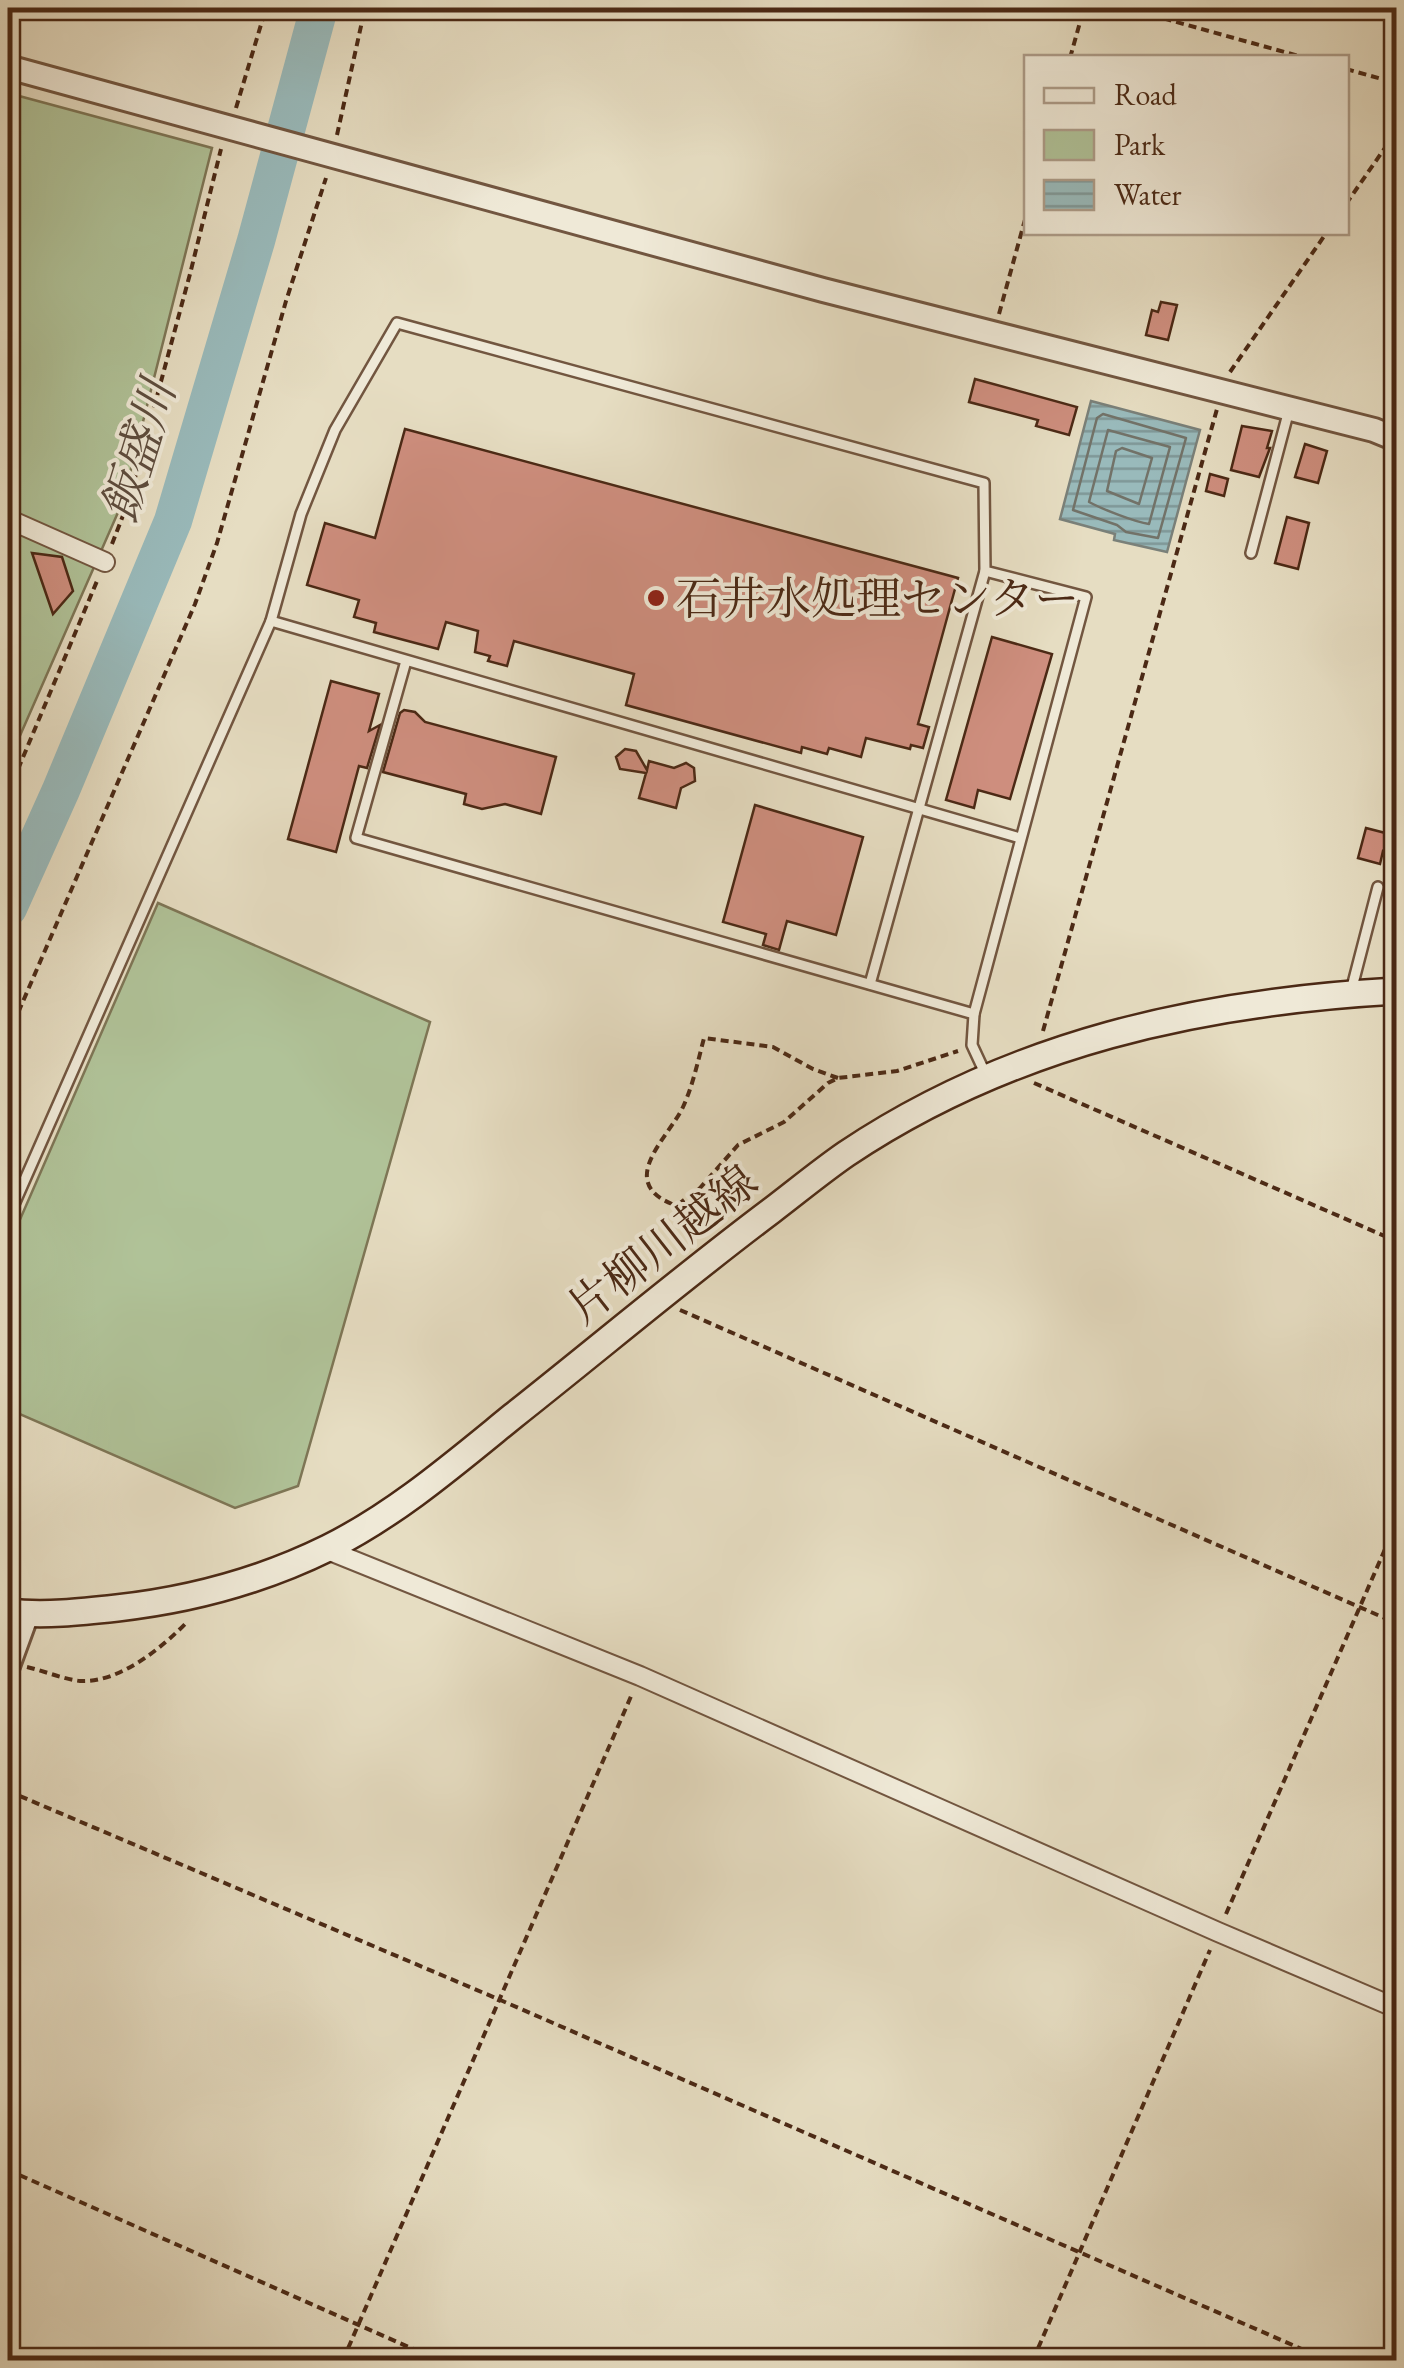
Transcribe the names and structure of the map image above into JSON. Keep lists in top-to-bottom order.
{
  "streets": {
    "main road": ["片柳川越線"]
  },
  "water": ["飯盛川"],
  "places": ["石井水処理センター"],
  "legend": ["Road", "Park", "Water"]
}
